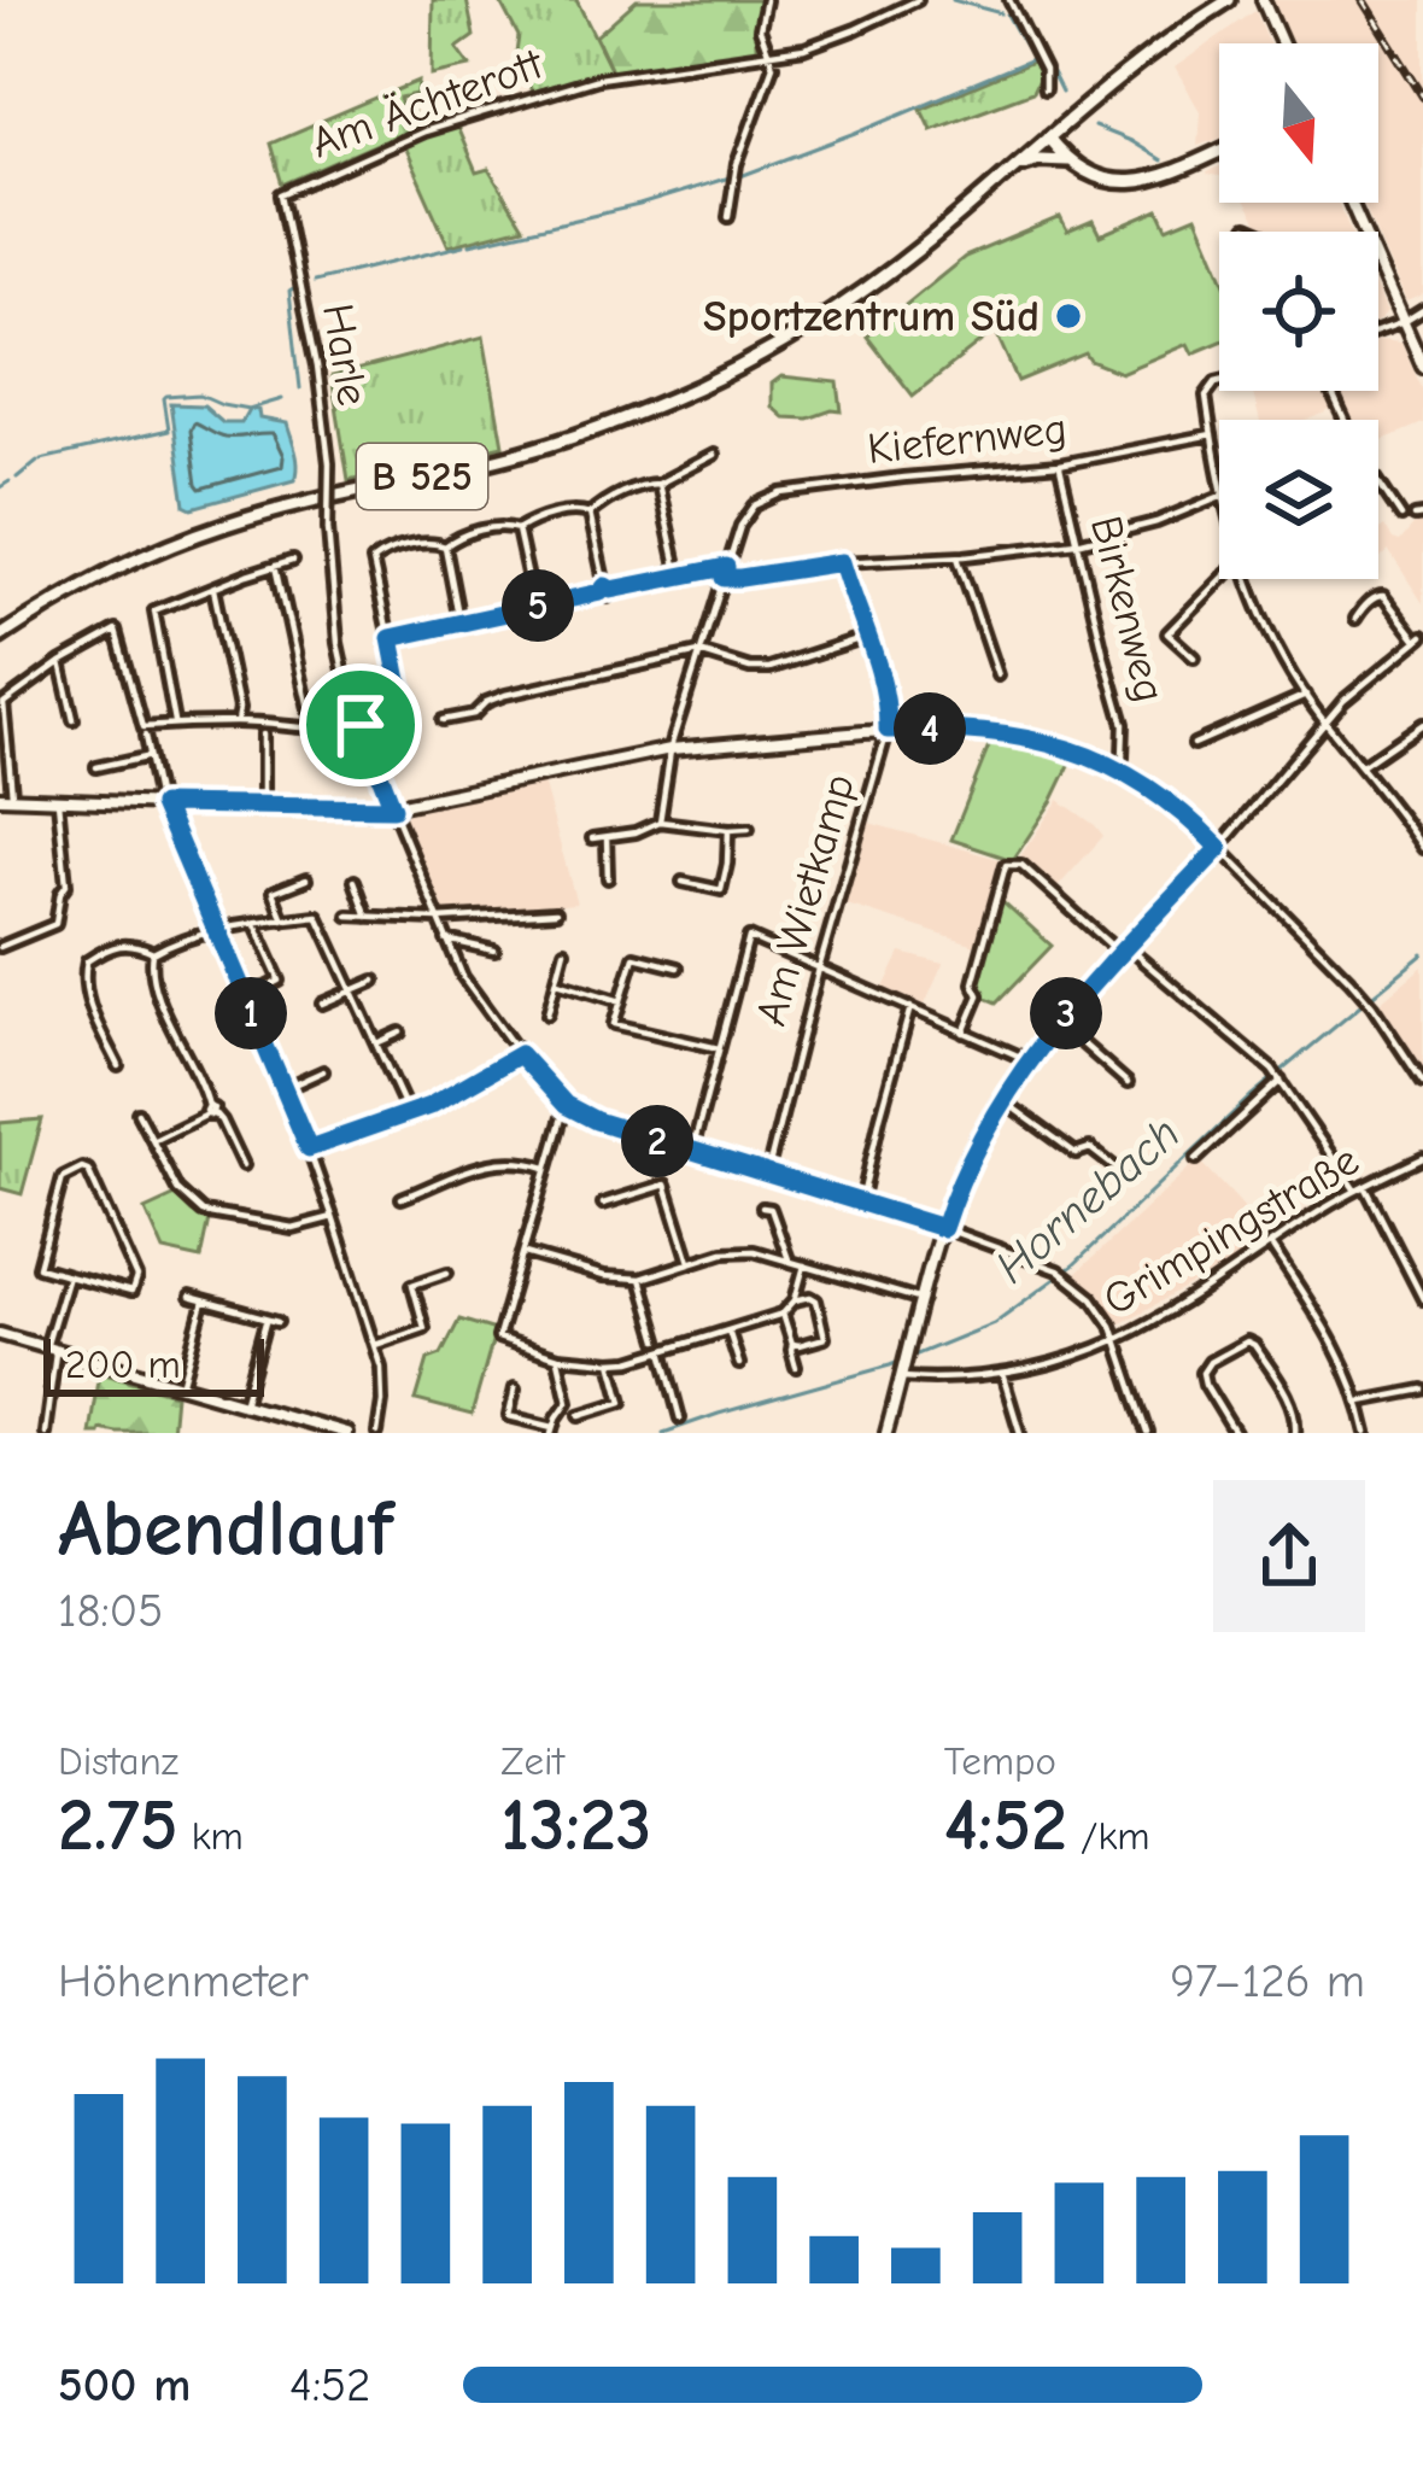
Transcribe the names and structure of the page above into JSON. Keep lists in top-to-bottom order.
{
  "streets": {
    "main road": ["B 525"],
    "street": [
      "Am Ächterott",
      "Harle",
      "Kiefernweg",
      "Birkenweg",
      "Am Wietkamp",
      "Grimpingstraße"
    ]
  },
  "crossings": [
    ["Am Ächterott", "Harle"],
    ["Kiefernweg", "Birkenweg"]
  ],
  "water": ["Hornebach"],
  "places": ["Sportzentrum Süd"],
  "scale_bar": "200 m",
  "north": "bottom",
  "page": {
    "pins": [
      "5",
      "4",
      "1",
      "3",
      "2"
    ],
    "scale": "200 m",
    "heading": ["Abendlauf", "18:05"],
    "stats": [
      ["Distanz", "2.75 km"],
      ["Zeit", "13:23"],
      ["Tempo", "4:52 /km"]
    ],
    "chart": ["Höhenmeter", "97–126 m"],
    "list": [
      {
        "name": "500 m",
        "note": "4:52"
      }
    ]
  }
}
